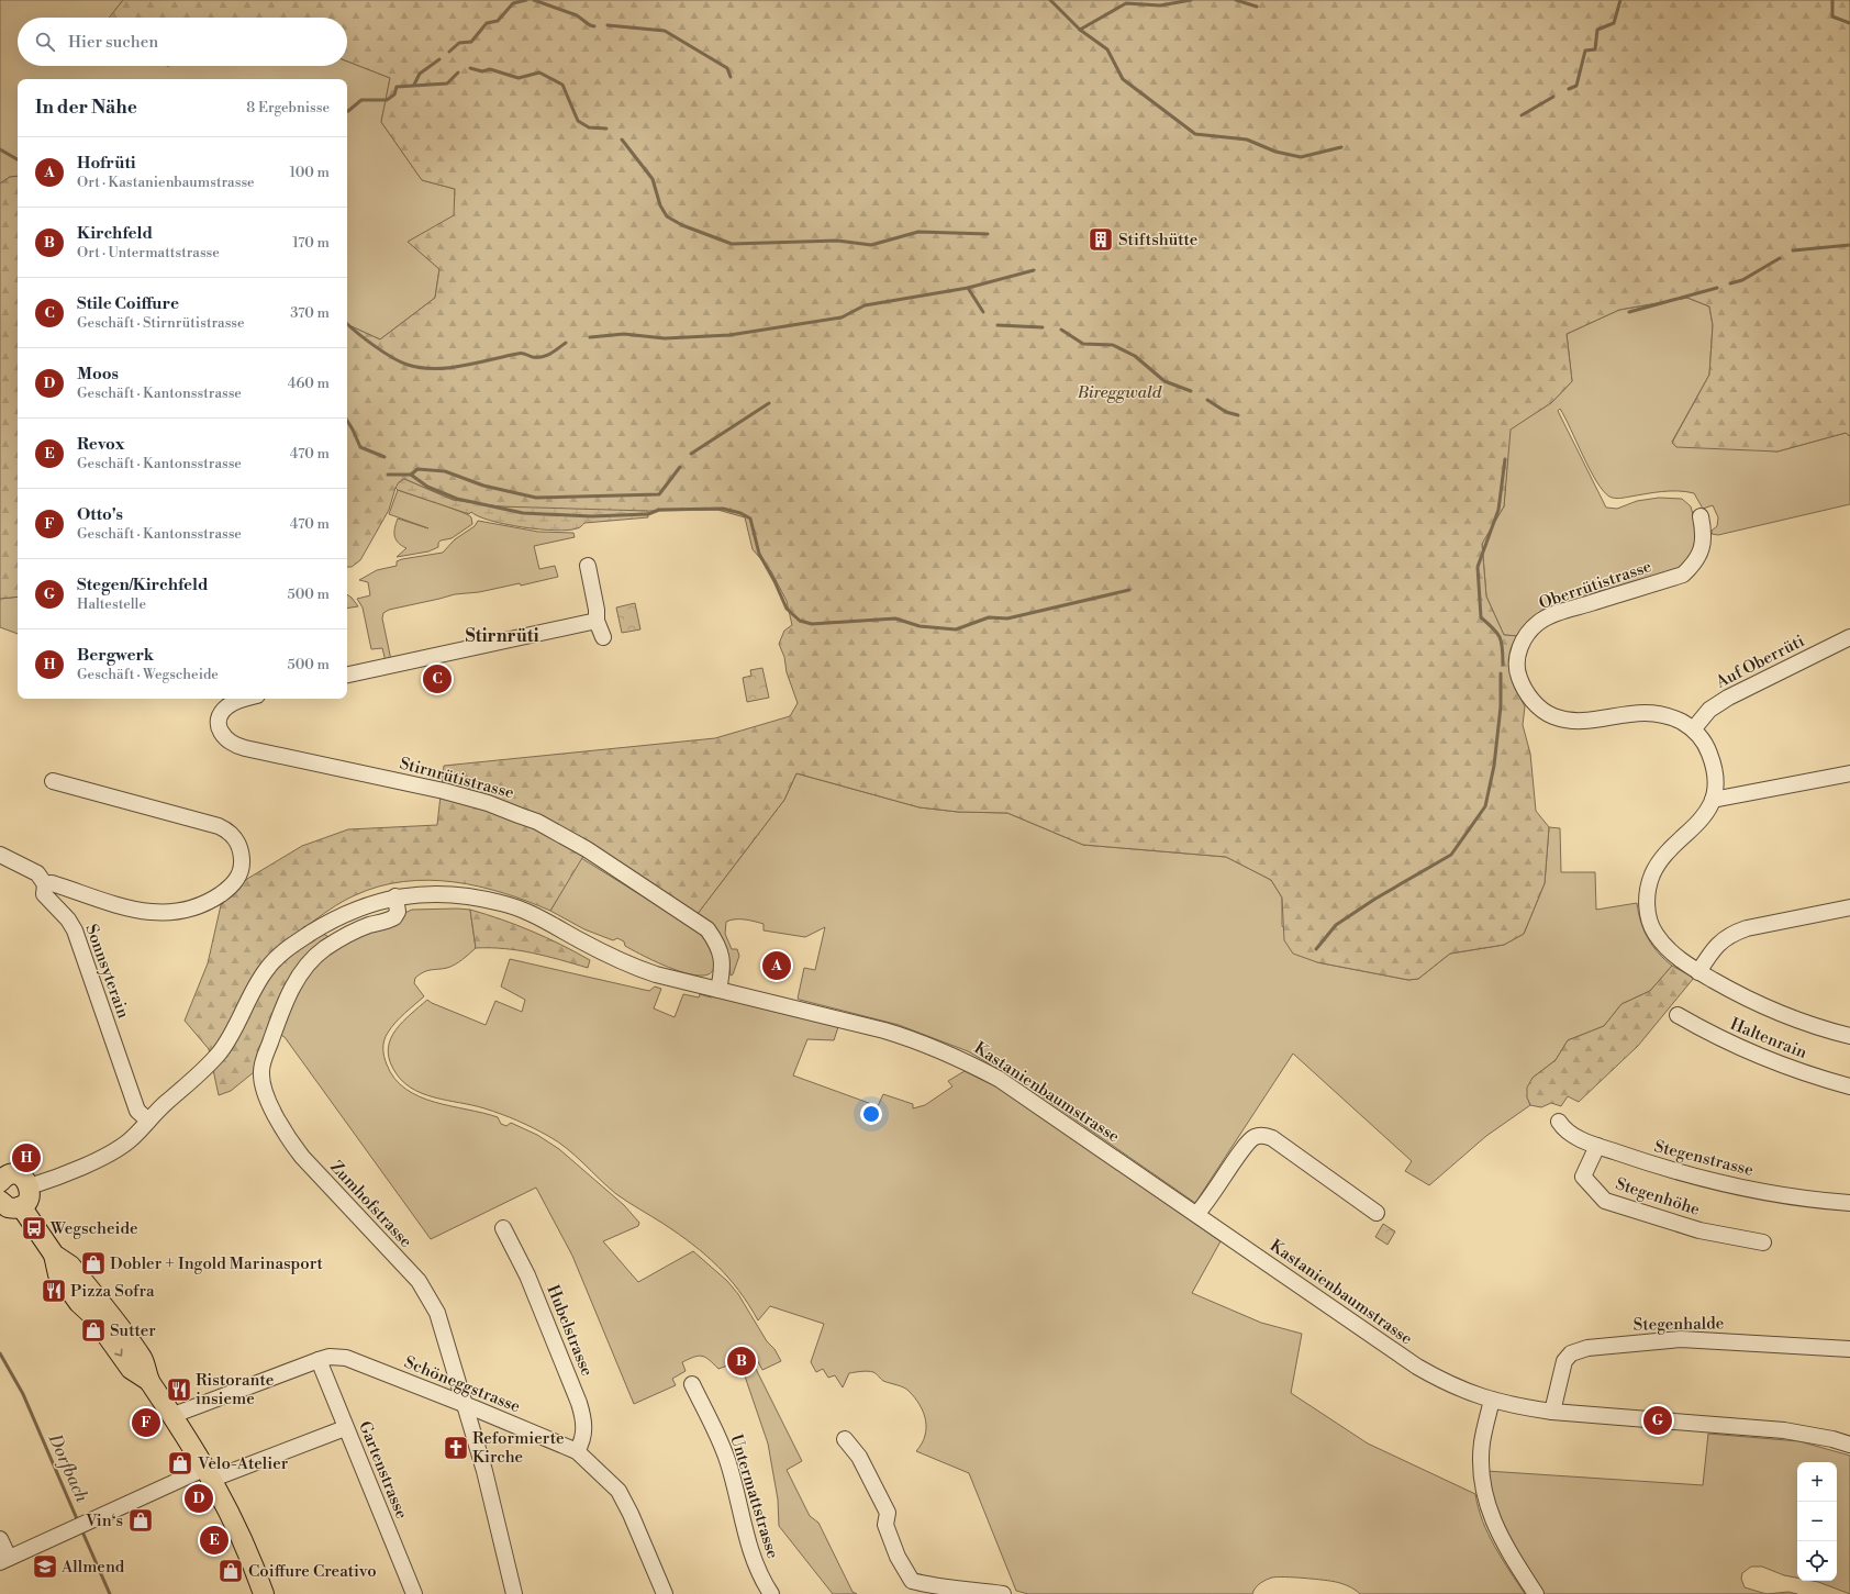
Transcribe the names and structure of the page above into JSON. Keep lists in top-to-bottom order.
{
  "streets": {
    "street": [
      "Oberrütistrasse",
      "Auf Oberrüti",
      "Stirnrütistrasse",
      "Sonnsyterain",
      "Haltenrain",
      "Kastanienbaumstrasse",
      "Stegenstrasse",
      "Stegenhöhe",
      "Zumhofstrasse",
      "Stegenhalde",
      "Hubelstrasse",
      "Schöneggstrasse",
      "Gartenstrasse",
      "Untermattstrasse"
    ]
  },
  "crossings": [
    ["Oberrütistrasse", "Auf Oberrüti"],
    ["Stirnrütistrasse", "Kastanienbaumstrasse"],
    ["Sonnsyterain", "Kastanienbaumstrasse"],
    ["Kastanienbaumstrasse", "Zumhofstrasse"],
    ["Kastanienbaumstrasse", "Stegenhalde"],
    ["Stegenstrasse", "Stegenhöhe"],
    ["Zumhofstrasse", "Schöneggstrasse"],
    ["Hubelstrasse", "Schöneggstrasse"],
    ["Schöneggstrasse", "Gartenstrasse"]
  ],
  "districts": ["Stirnrüti"],
  "water": ["Dorfbach"],
  "parks": ["Bireggwald"],
  "places": {
    "building": ["Stiftshütte"],
    "bus stop": ["Wegscheide"],
    "shop": [
      "Dobler + Ingold Marinasport",
      "Sutter",
      "Velo-Atelier",
      "Vin‘s",
      "Coiffure Creativo"
    ],
    "restaurant": ["Pizza Sofra", "Ristorante insieme"],
    "church": ["Reformierte Kirche"],
    "school or university": ["Allmend"]
  },
  "page": {
    "search": "Hier suchen",
    "heading": ["In der Nähe", "8 Ergebnisse"],
    "list": [
      {
        "mark": "A",
        "name": "Hofrüti",
        "note": "Ort · Kastanienbaumstrasse",
        "value": "100 m"
      },
      {
        "mark": "B",
        "name": "Kirchfeld",
        "note": "Ort · Untermattstrasse",
        "value": "170 m"
      },
      {
        "mark": "C",
        "name": "Stile Coiffure",
        "note": "Geschäft · Stirnrütistrasse",
        "value": "370 m"
      },
      {
        "mark": "D",
        "name": "Moos",
        "note": "Geschäft · Kantonsstrasse",
        "value": "460 m"
      },
      {
        "mark": "E",
        "name": "Revox",
        "note": "Geschäft · Kantonsstrasse",
        "value": "470 m"
      },
      {
        "mark": "F",
        "name": "Otto's",
        "note": "Geschäft · Kantonsstrasse",
        "value": "470 m"
      },
      {
        "mark": "G",
        "name": "Stegen/Kirchfeld",
        "note": "Haltestelle",
        "value": "500 m"
      },
      {
        "mark": "H",
        "name": "Bergwerk",
        "note": "Geschäft · Wegscheide",
        "value": "500 m"
      }
    ],
    "pins": [
      "C",
      "A",
      "H",
      "B",
      "G",
      "F",
      "D",
      "E"
    ],
    "map_buttons": ["+", "−"]
  }
}
